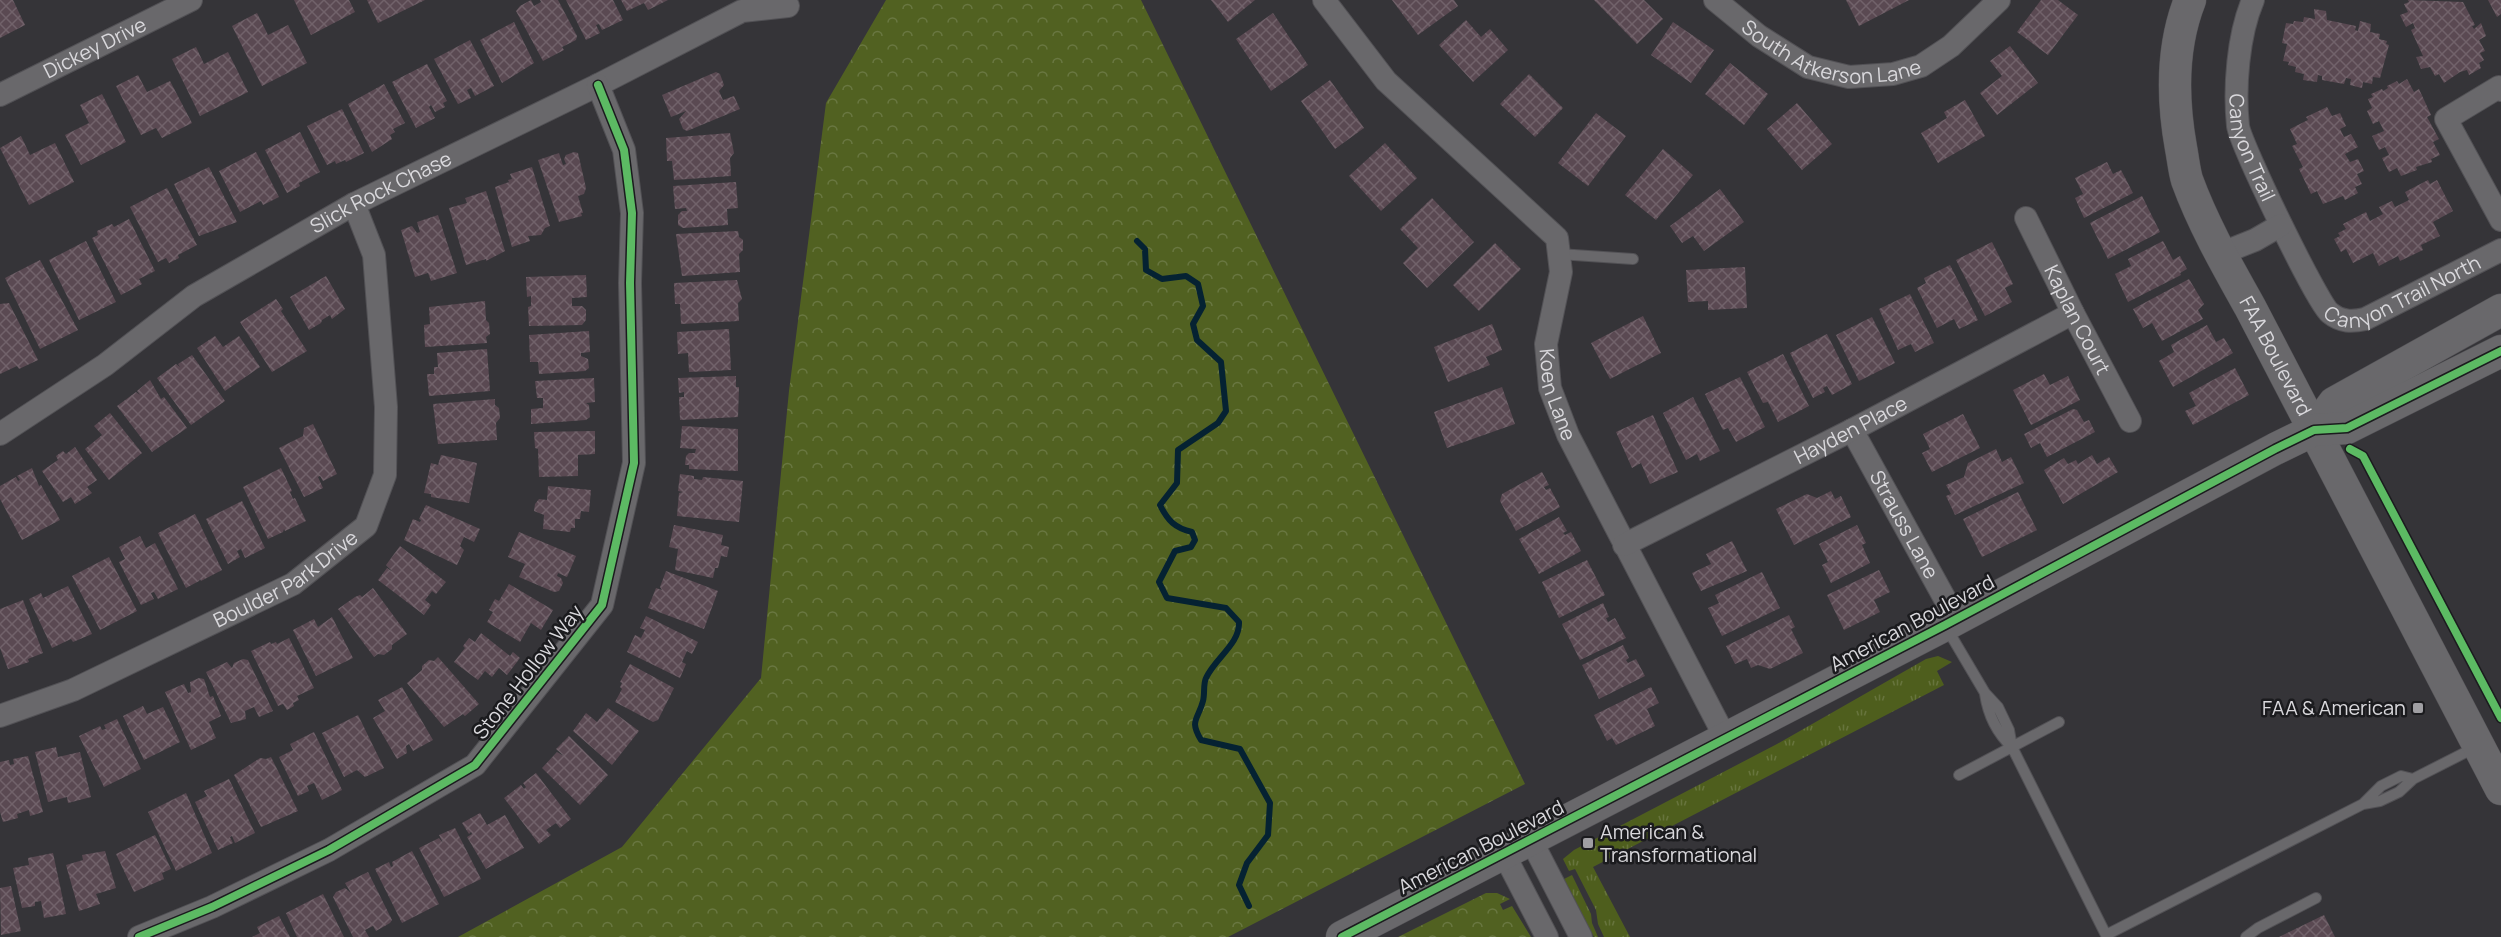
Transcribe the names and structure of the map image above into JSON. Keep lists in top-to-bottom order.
{
  "streets": {
    "street": [
      "South Atkerson Lane",
      "Dickey Drive",
      "Canyon Trail",
      "Slick Rock Chase",
      "Canyon Trail North",
      "Kaplan Court",
      "FAA Boulevard",
      "Koen Lane",
      "Hayden Place",
      "Strauss Lane",
      "Boulder Park Drive",
      "American Boulevard",
      "Stone Hollow Way"
    ]
  },
  "crossings": [
    ["Canyon Trail", "Canyon Trail North"],
    ["Canyon Trail", "FAA Boulevard"],
    ["Slick Rock Chase", "Boulder Park Drive"],
    ["Slick Rock Chase", "Stone Hollow Way"],
    ["Kaplan Court", "Hayden Place"],
    ["FAA Boulevard", "American Boulevard"],
    ["Koen Lane", "Hayden Place"],
    ["Koen Lane", "American Boulevard"],
    ["Hayden Place", "Strauss Lane"],
    ["Strauss Lane", "American Boulevard"]
  ],
  "places": {
    "transit": ["FAA & American", "American & Transformational"]
  }
}
